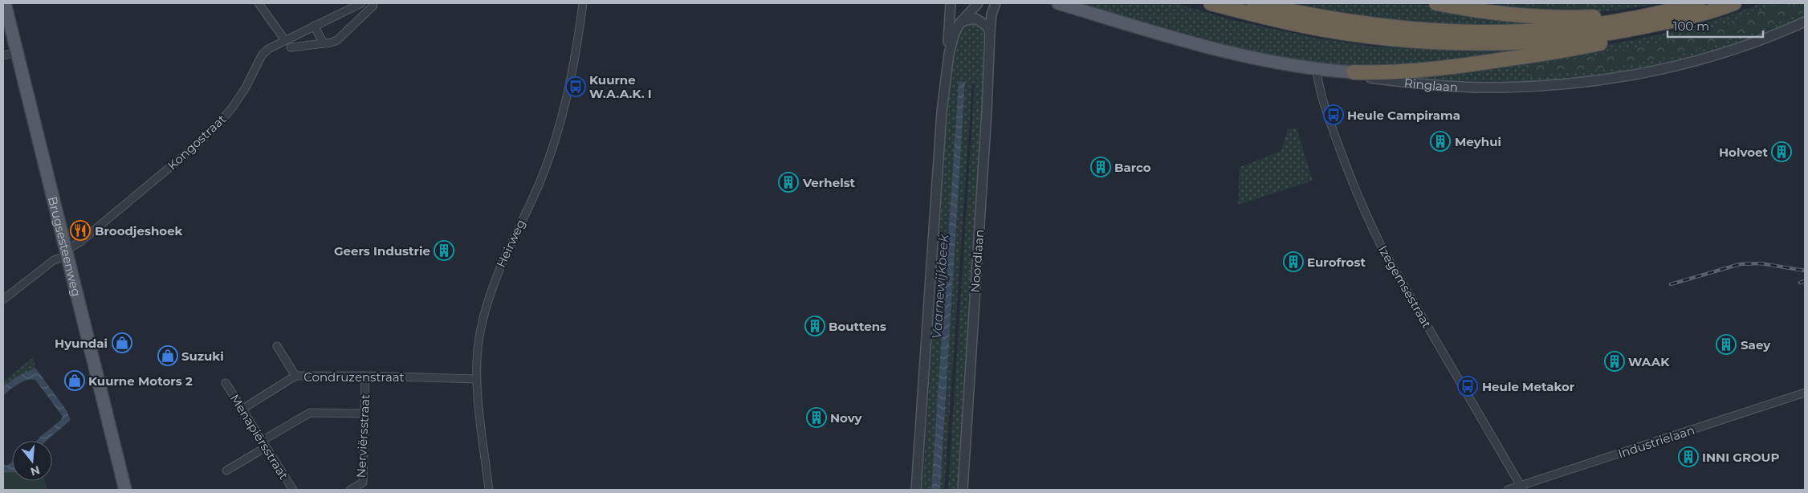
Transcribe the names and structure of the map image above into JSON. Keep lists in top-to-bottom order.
{
  "streets": {
    "main road": ["Ringlaan", "Brugsesteenweg"],
    "street": [
      "Kongostraat",
      "Heirweg",
      "Noordlaan",
      "Izegemsestraat",
      "Condruzenstraat",
      "Nerviërsstraat",
      "Menapiërsstraat",
      "Industrielaan"
    ]
  },
  "crossings": [
    ["Ringlaan", "Izegemsestraat"],
    ["Kongostraat", "Brugsesteenweg"],
    ["Heirweg", "Condruzenstraat"],
    ["Izegemsestraat", "Industrielaan"],
    ["Condruzenstraat", "Nerviërsstraat"],
    ["Condruzenstraat", "Menapiërsstraat"]
  ],
  "water": ["Vaarnewijkbeek"],
  "places": {
    "bus stop": ["Kuurne W.A.A.K. I", "Heule Campirama", "Heule Metakor"],
    "building": [
      "Meyhui",
      "Holvoet",
      "Barco",
      "Verhelst",
      "Geers Industrie",
      "Eurofrost",
      "Bouttens",
      "Saey",
      "WAAK",
      "Novy",
      "INNI GROUP"
    ],
    "restaurant": ["Broodjeshoek"],
    "shop": ["Hyundai", "Suzuki", "Kuurne Motors 2"]
  },
  "scale_bar": "100 m",
  "north": "bottom"
}
